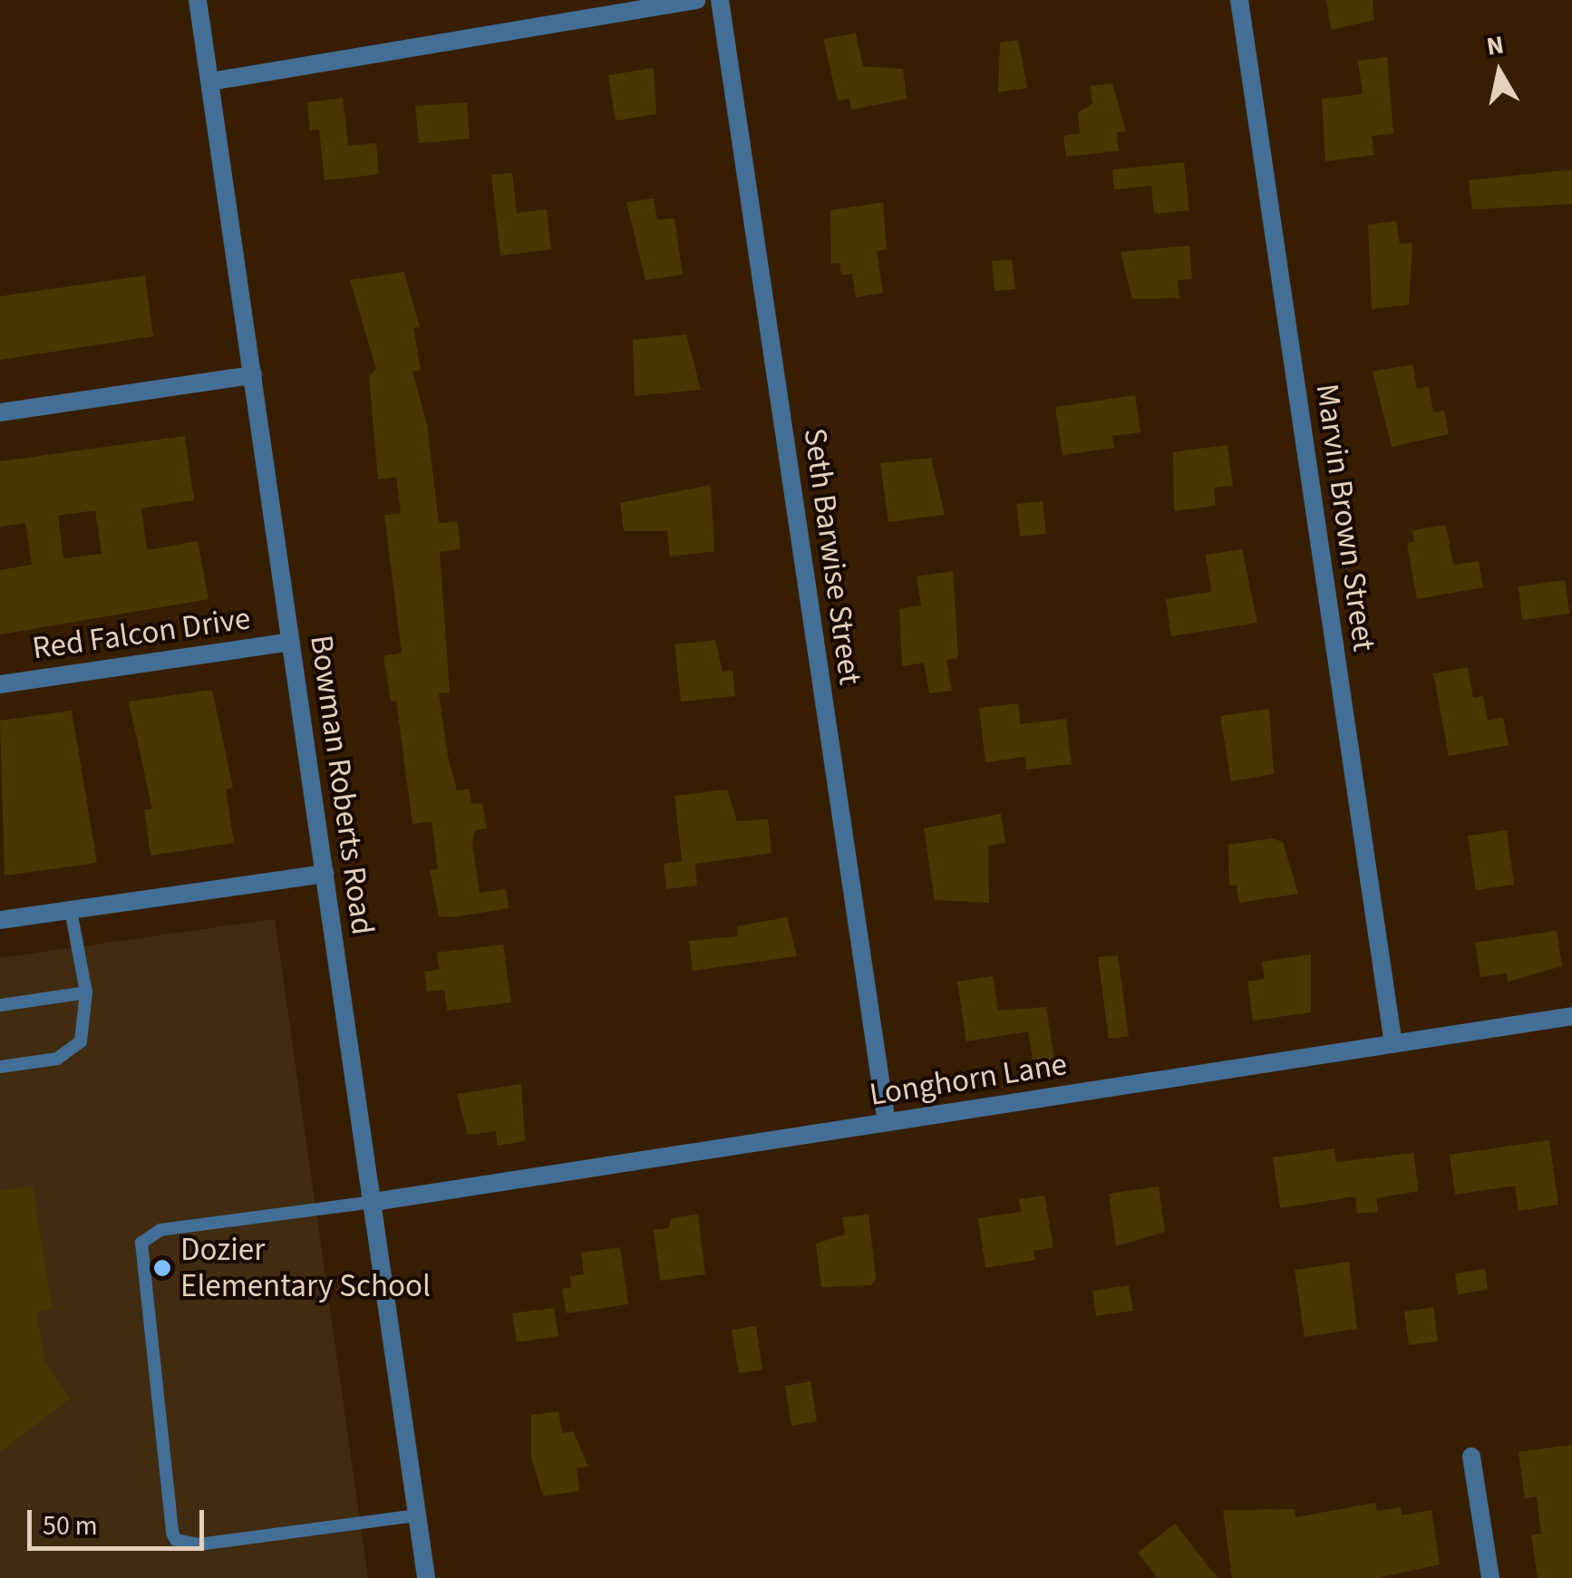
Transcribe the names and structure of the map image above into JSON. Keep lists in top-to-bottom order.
{
  "streets": {
    "street": [
      "Marvin Brown Street",
      "Seth Barwise Street",
      "Red Falcon Drive",
      "Bowman Roberts Road",
      "Longhorn Lane"
    ]
  },
  "crossings": [
    ["Marvin Brown Street", "Longhorn Lane"],
    ["Seth Barwise Street", "Longhorn Lane"],
    ["Red Falcon Drive", "Bowman Roberts Road"],
    ["Bowman Roberts Road", "Longhorn Lane"]
  ],
  "places": ["Dozier Elementary School"],
  "scale_bar": "50 m",
  "north": "top"
}
